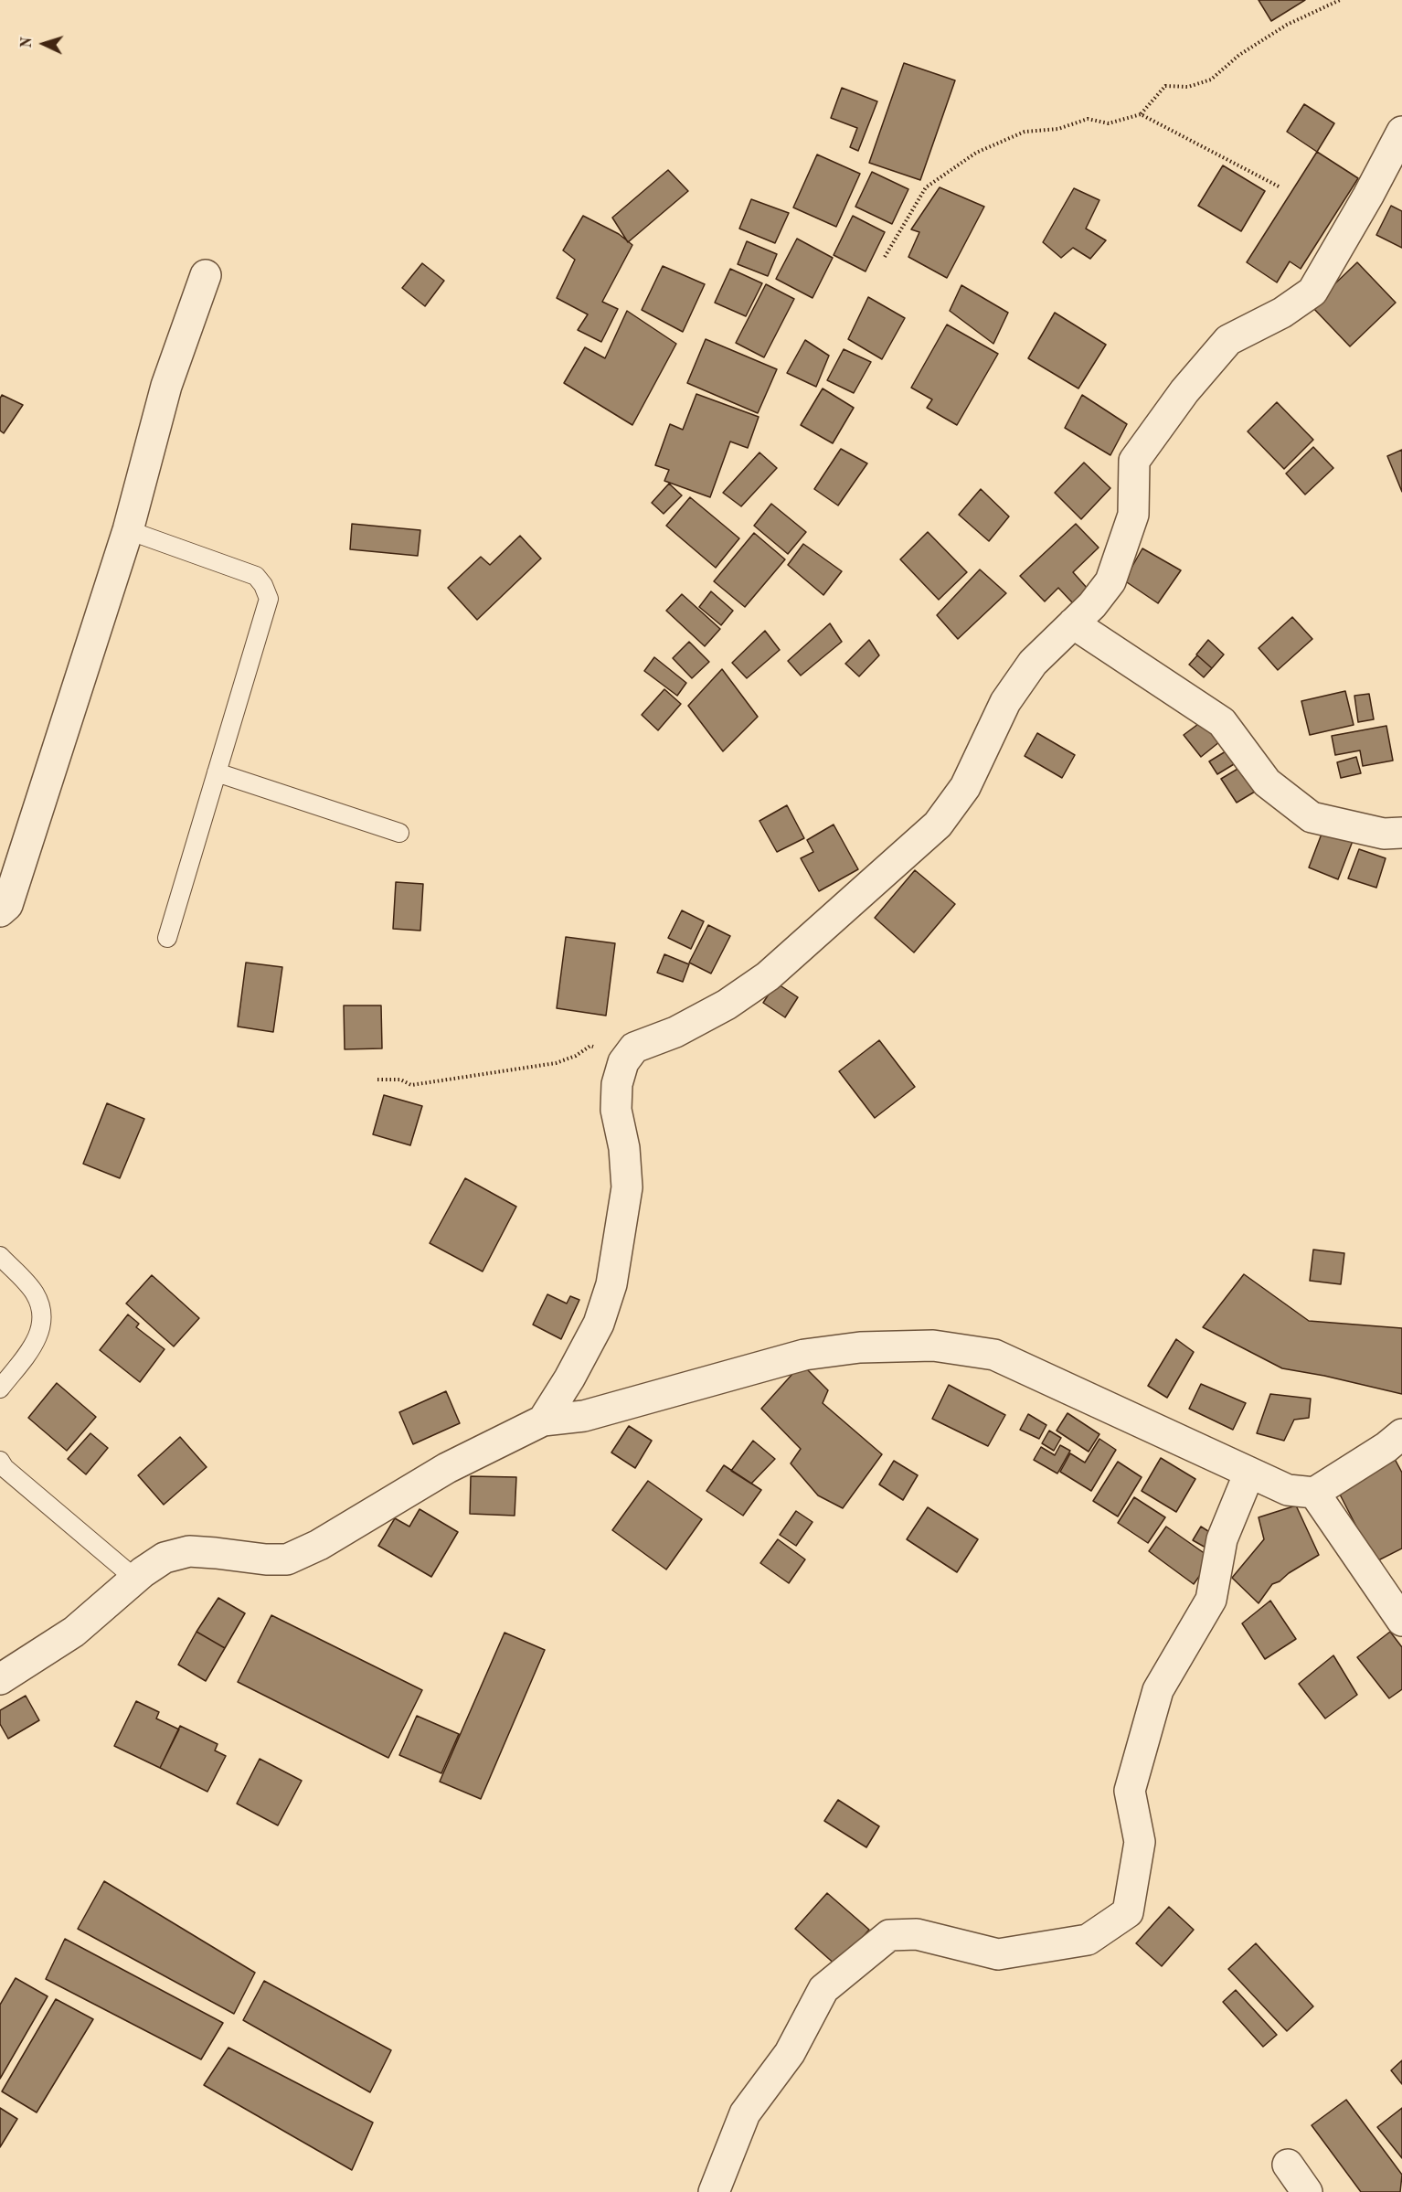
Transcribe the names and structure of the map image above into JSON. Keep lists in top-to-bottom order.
{
  "north": "left"
}
